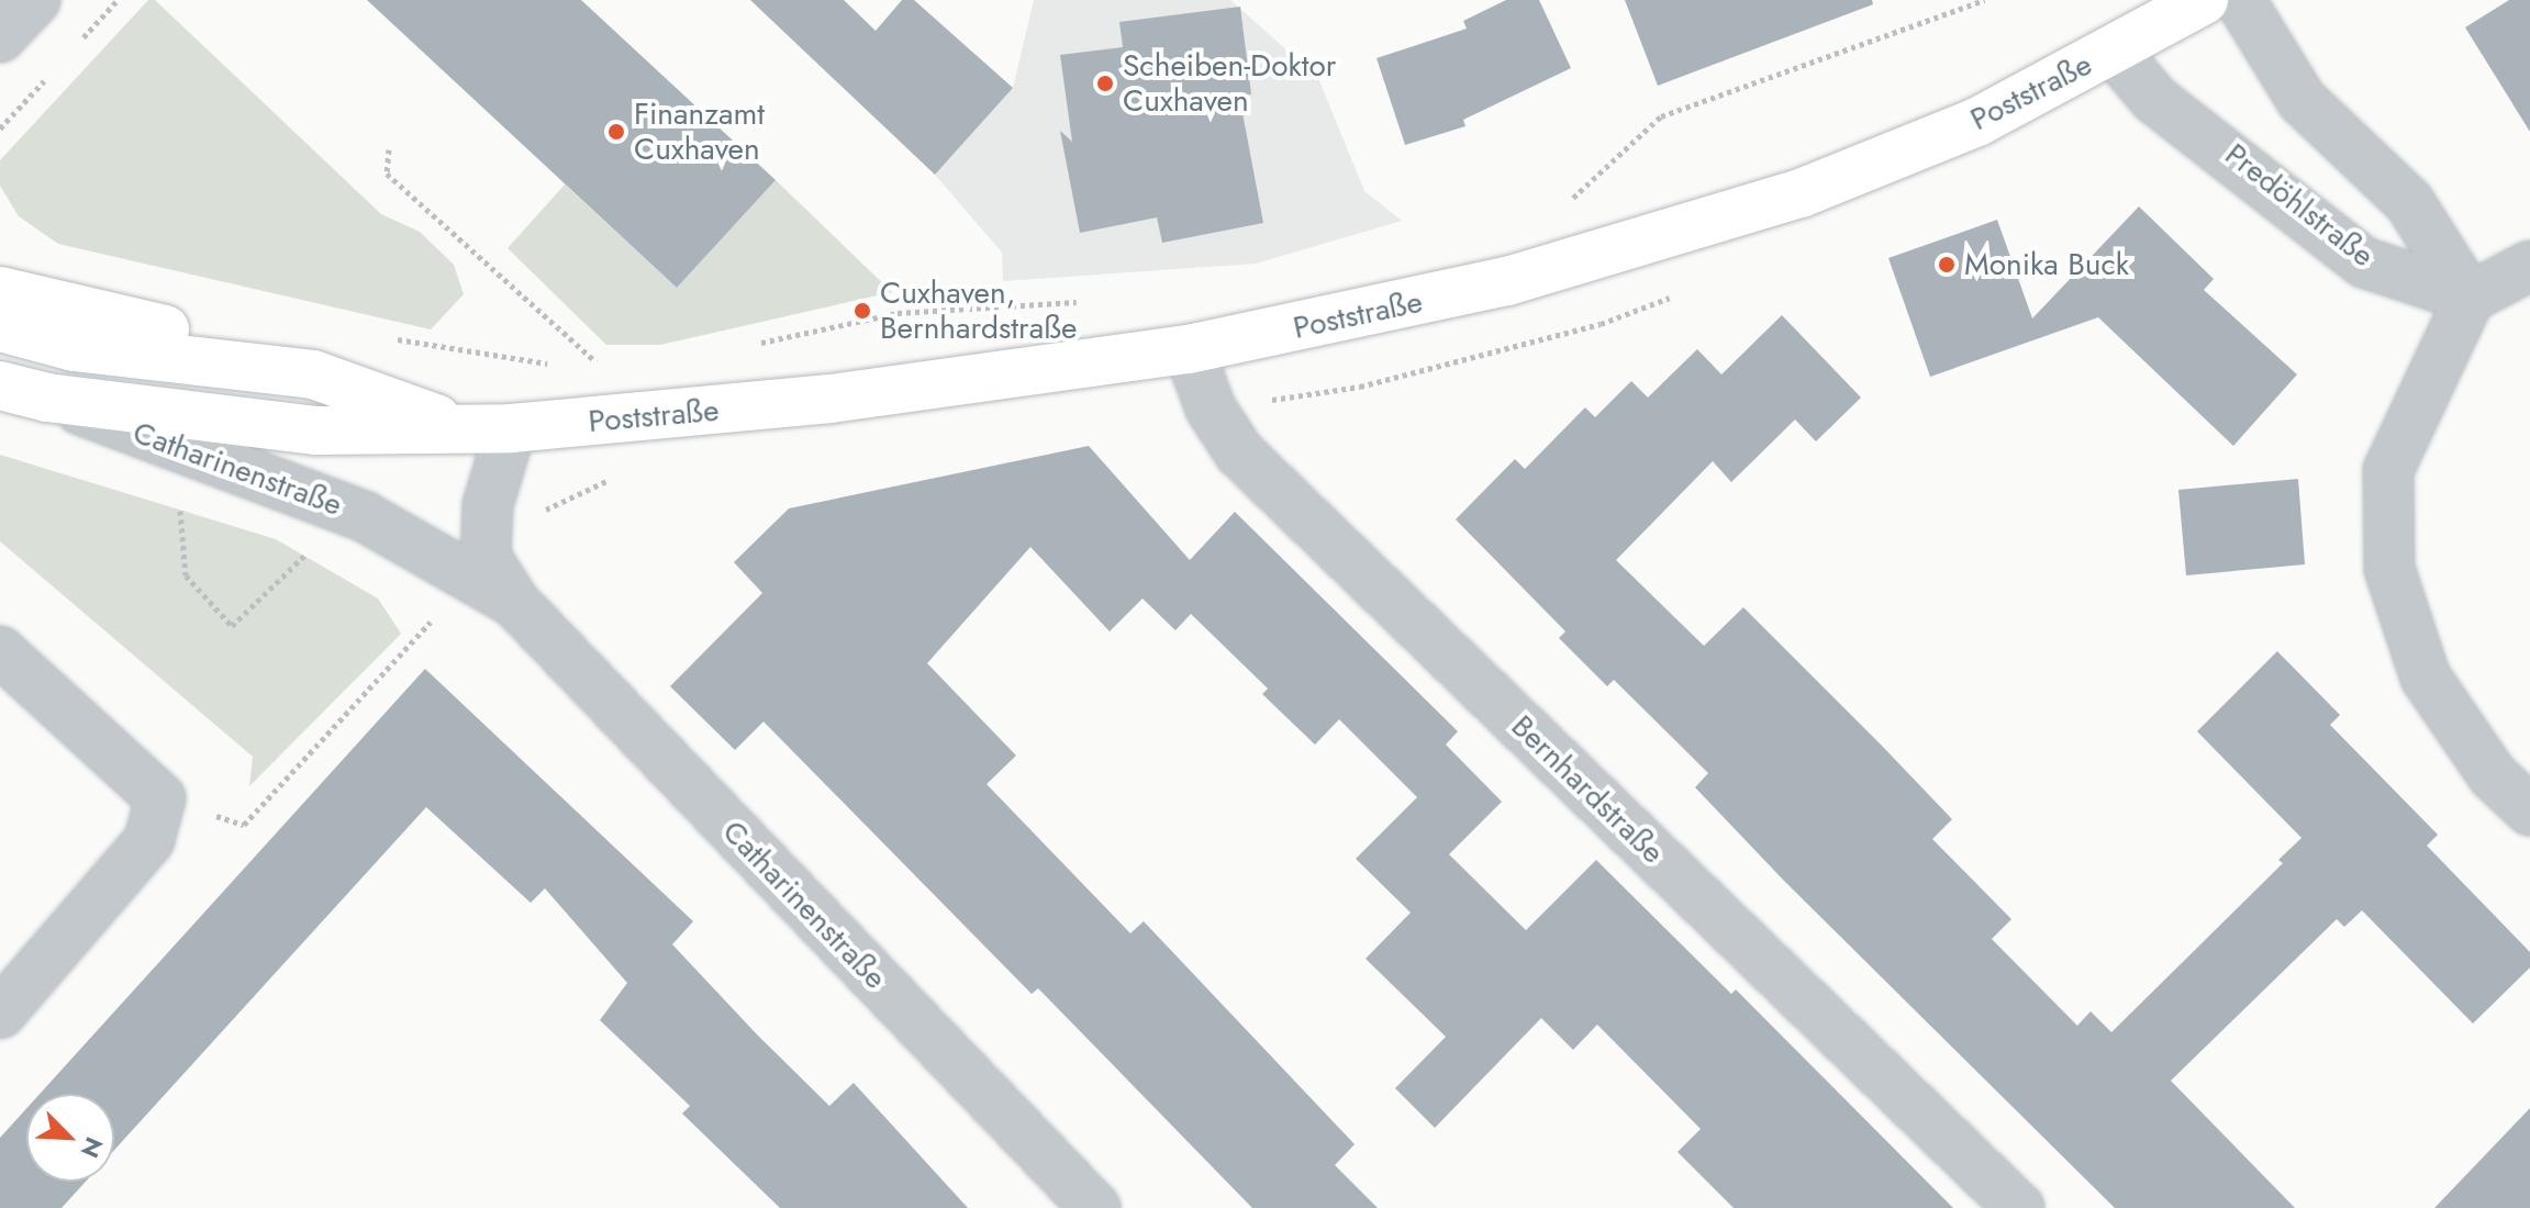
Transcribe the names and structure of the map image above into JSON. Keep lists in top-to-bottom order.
{
  "streets": {
    "street": [
      "Poststraße",
      "Predöhlstraße",
      "Catharinenstraße",
      "Bernhardstraße"
    ]
  },
  "crossings": [
    ["Poststraße", "Predöhlstraße"],
    ["Poststraße", "Catharinenstraße"],
    ["Poststraße", "Bernhardstraße"]
  ],
  "places": [
    "Scheiben-Doktor Cuxhaven",
    "Finanzamt Cuxhaven",
    "Monika Buck",
    "Cuxhaven, Bernhardstraße"
  ],
  "north": "bottom right"
}
